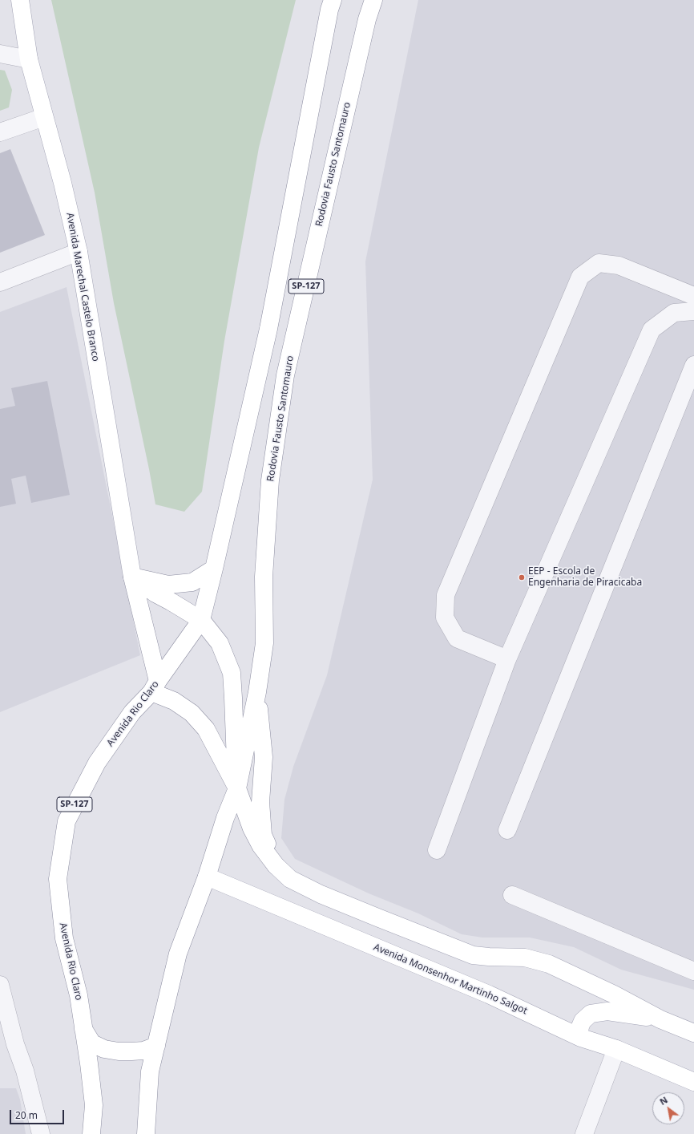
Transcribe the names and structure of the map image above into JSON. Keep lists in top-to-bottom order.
{
  "streets": {
    "main road": [
      "Rodovia Fausto Santomauro",
      "SP-127",
      "Avenida Marechal Castelo Branco",
      "Avenida Rio Claro",
      "Avenida Monsenhor Martinho Salgot"
    ]
  },
  "crossings": [
    ["Rodovia Fausto Santomauro", "SP-127"],
    ["SP-127", "Avenida Rio Claro"],
    ["SP-127", "Avenida Monsenhor Martinho Salgot"],
    ["Avenida Marechal Castelo Branco", "Avenida Rio Claro"]
  ],
  "places": ["EEP - Escola de Engenharia de Piracicaba"],
  "scale_bar": "20 m",
  "north": "top left"
}
